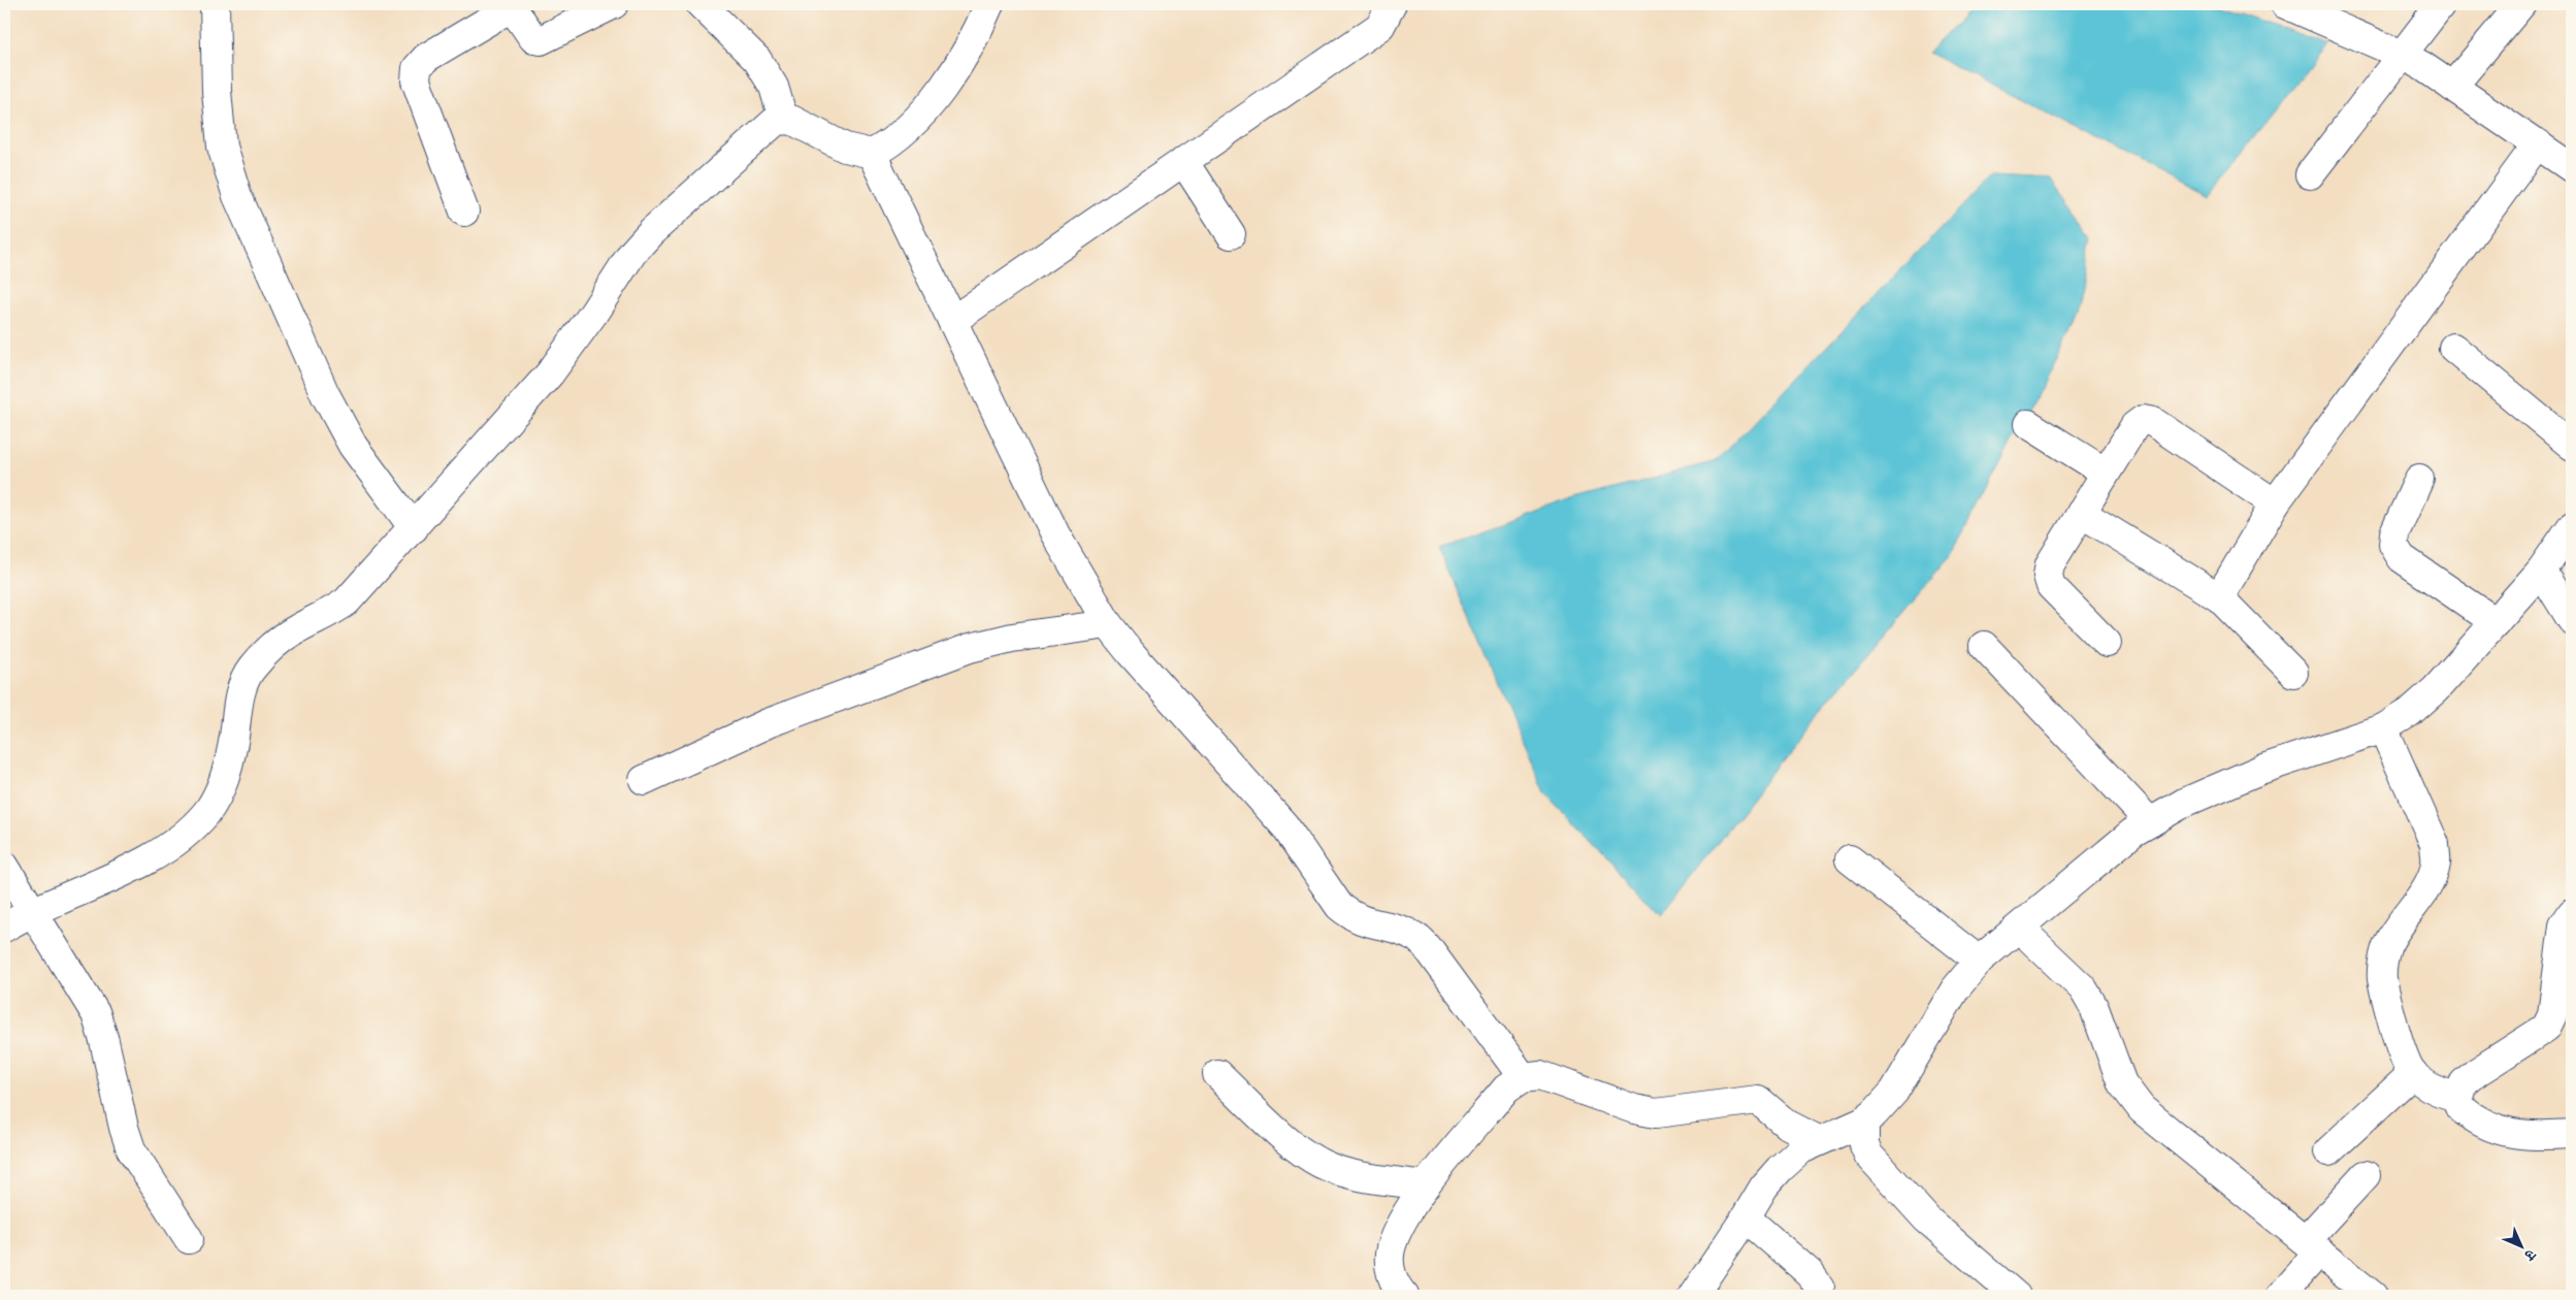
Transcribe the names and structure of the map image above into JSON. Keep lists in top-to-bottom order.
{
  "north": "bottom right"
}
